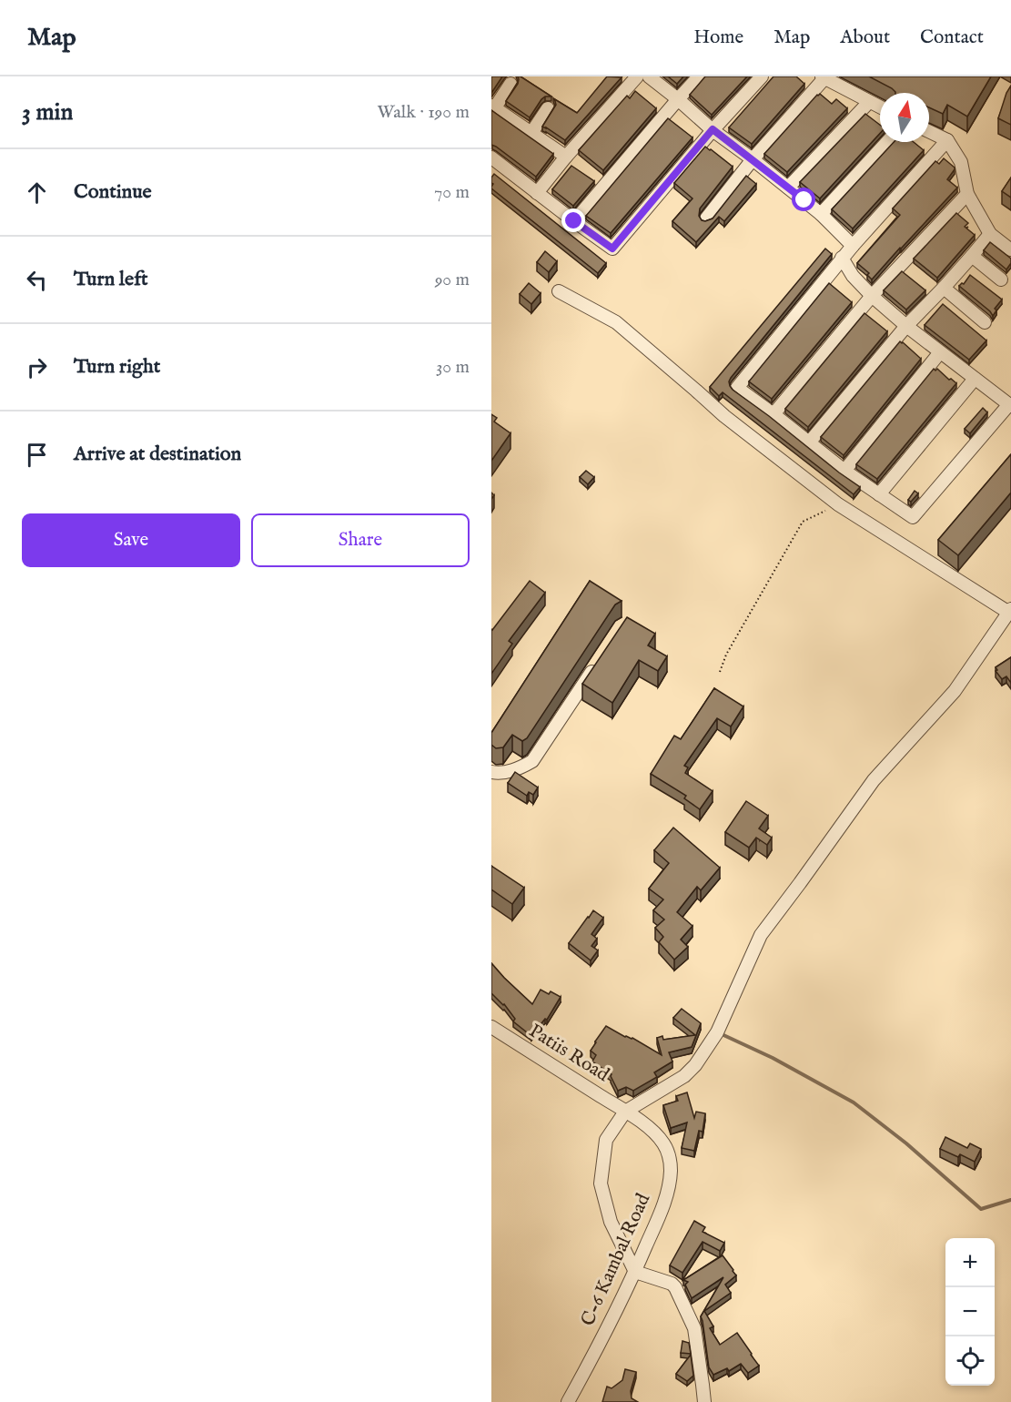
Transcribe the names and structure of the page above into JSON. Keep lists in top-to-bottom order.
{
  "streets": {
    "street": ["Patiis Road", "C-6 Kambal Road"]
  },
  "crossings": [
    ["Patiis Road", "C-6 Kambal Road"]
  ],
  "north": "top",
  "page": {
    "header": "Map",
    "nav": [
      "Home",
      "Map",
      "About",
      "Contact"
    ],
    "heading": ["3 min", "Walk · 190 m"],
    "list": [
      ["Continue", "70 m"],
      ["Turn left", "90 m"],
      ["Turn right", "30 m"],
      "Arrive at destination"
    ],
    "buttons": ["Save", "Share"],
    "map_buttons": ["+", "−"]
  }
}
